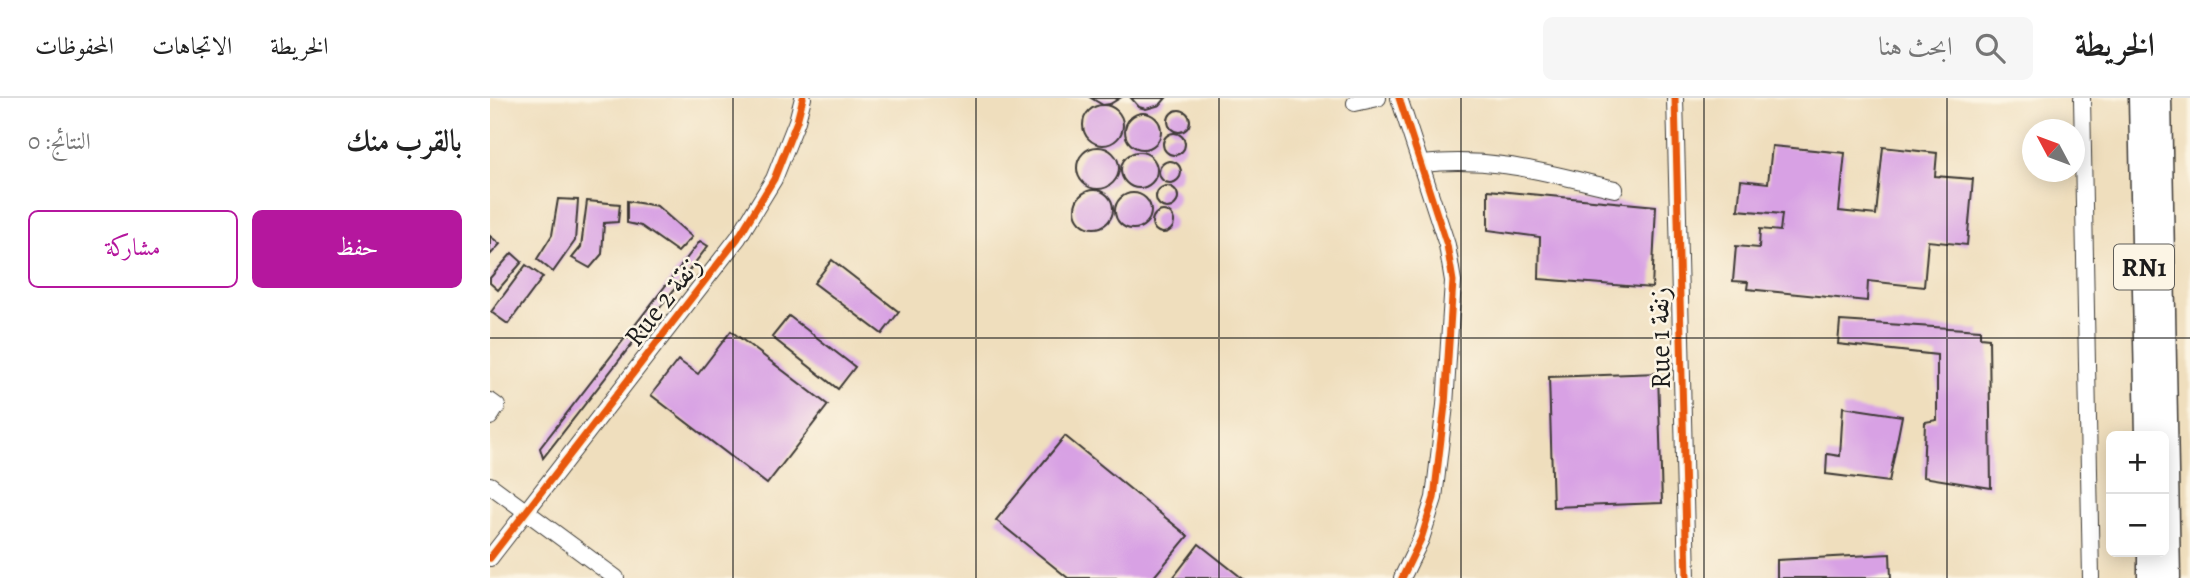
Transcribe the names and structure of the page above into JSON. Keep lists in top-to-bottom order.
{
  "streets": {
    "highway": ["RN1"],
    "street": ["Rue 2 زنقة", "Rue 1 زنقة"]
  },
  "north": "top left",
  "page": {
    "header": "الخريطة",
    "search": "ابحث هنا",
    "nav": ["الخريطة", "الاتجاهات", "المحفوظات"],
    "heading": ["بالقرب منك", "النتائج: 0"],
    "buttons": ["حفظ", "مشاركة"],
    "map_buttons": ["+", "−"]
  }
}
